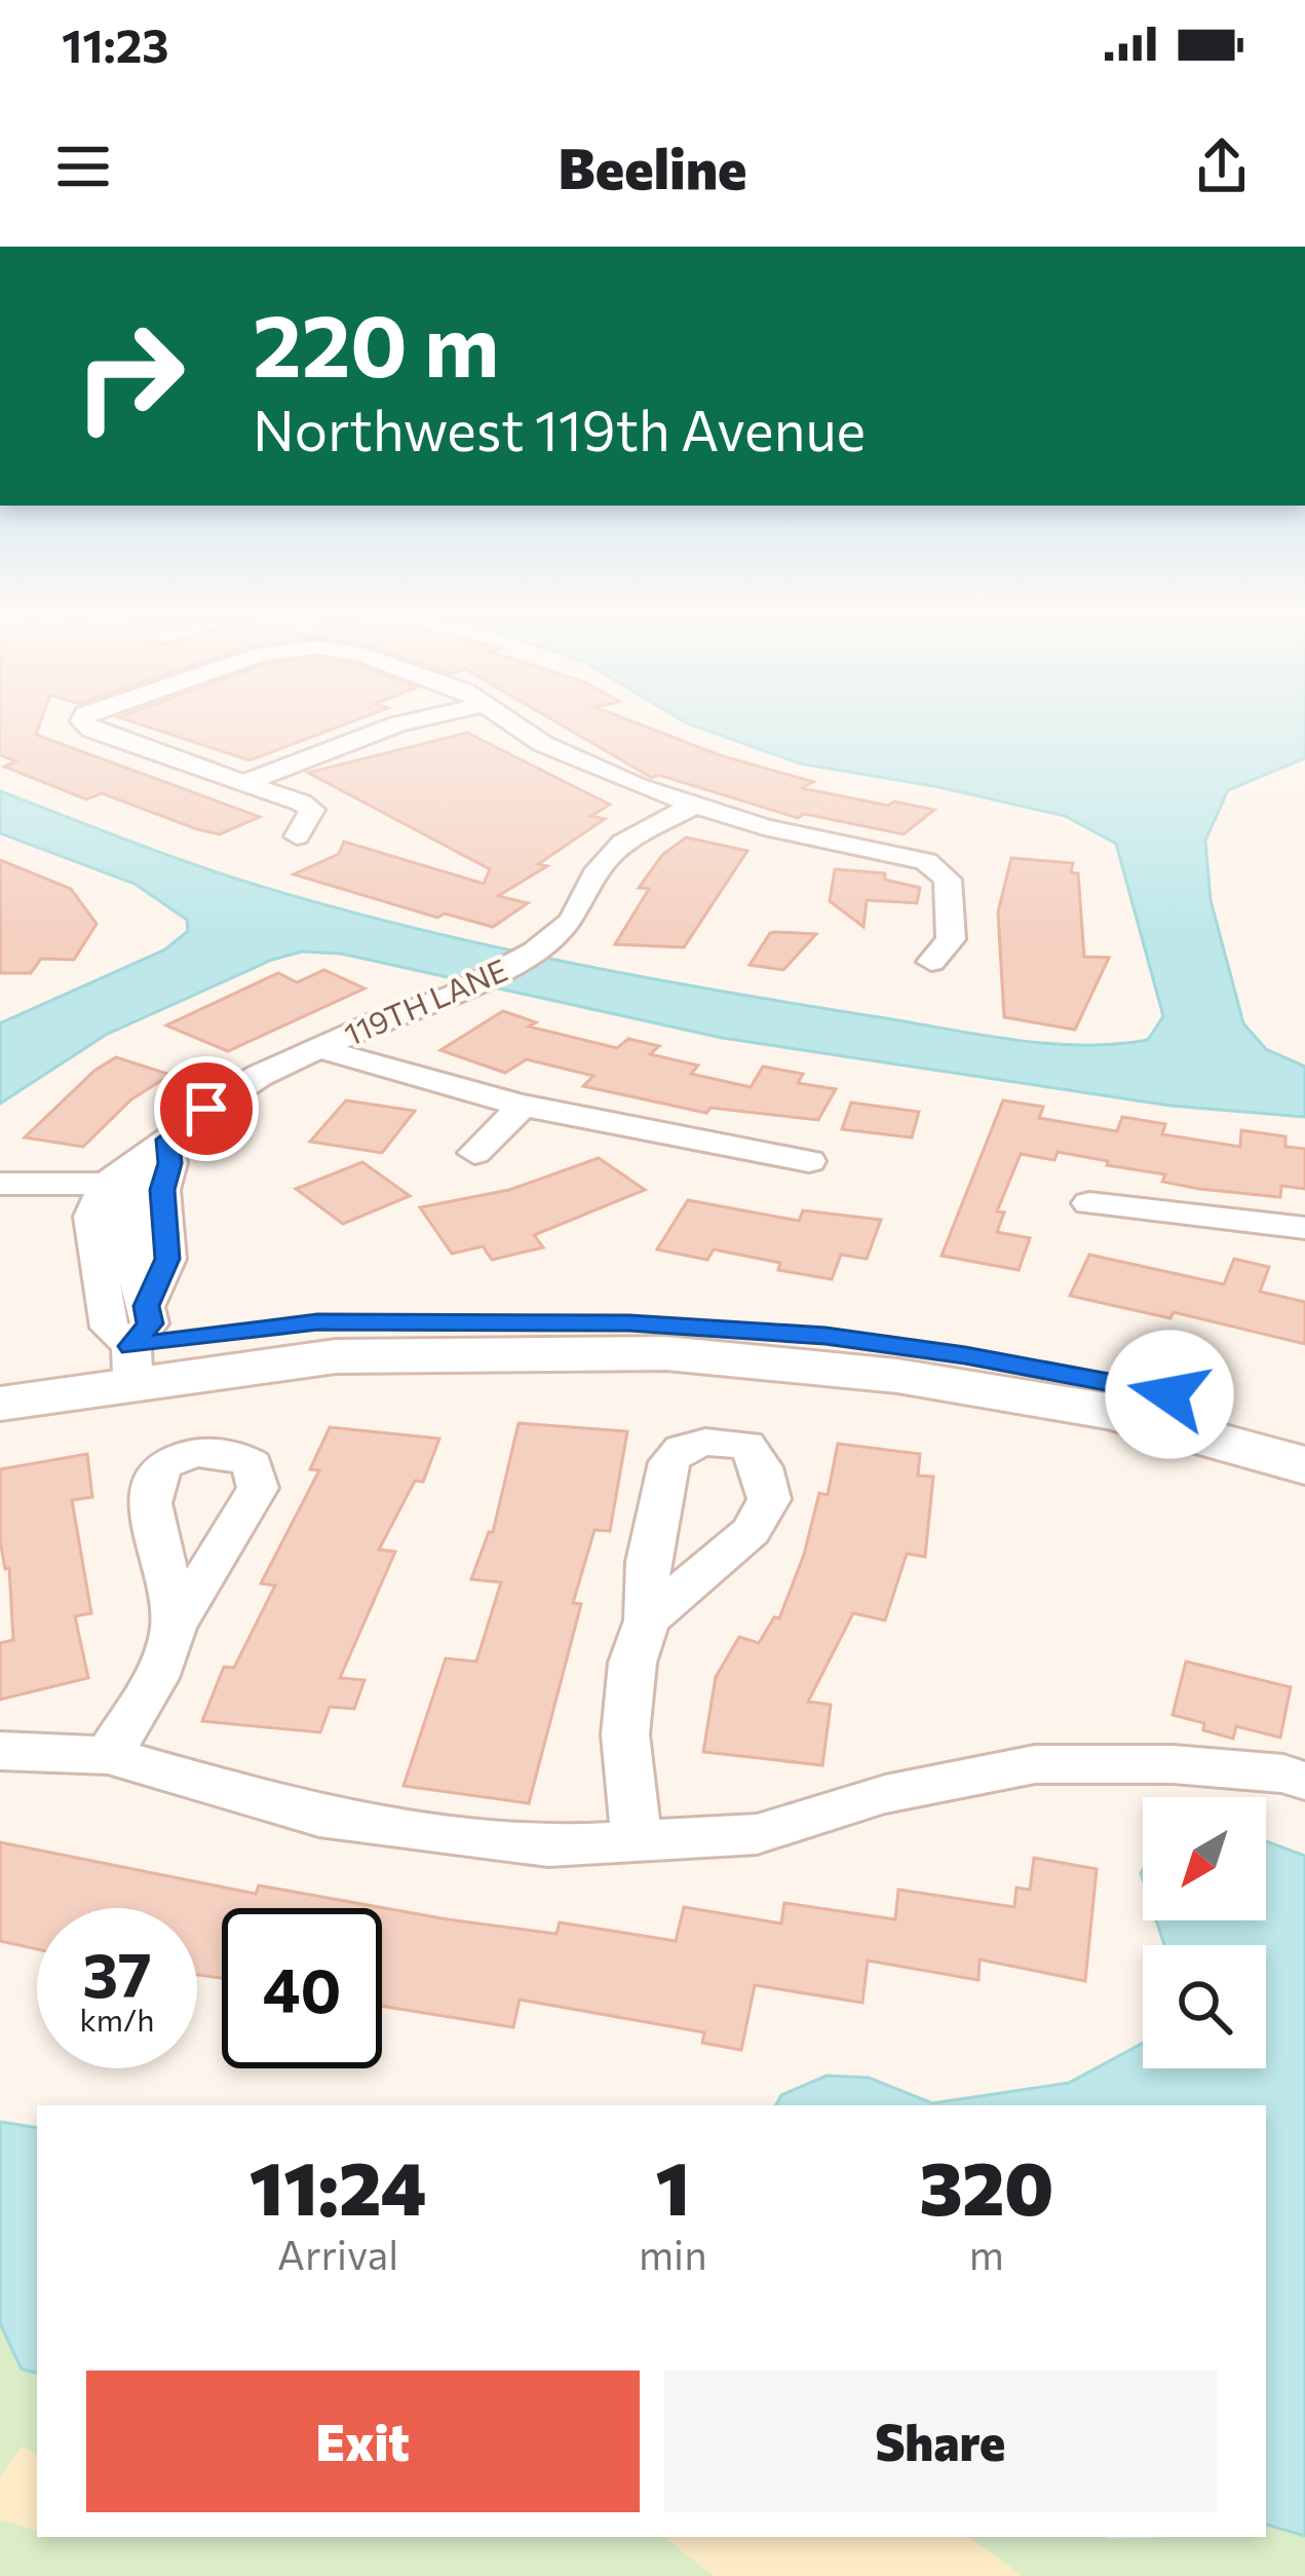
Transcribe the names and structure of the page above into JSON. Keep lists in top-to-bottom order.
{
  "streets": {
    "street": ["119TH LANE"]
  },
  "north": "bottom left",
  "page": {
    "status": "11:23",
    "header": "Beeline",
    "turn": ["220 m", "Northwest 119th Avenue"],
    "speed": "37 km/h",
    "limit": "40",
    "eta": [
      "11:24",
      "Arrival",
      "1",
      "min",
      "320",
      "m"
    ],
    "buttons": ["Exit", "Share"]
  }
}
